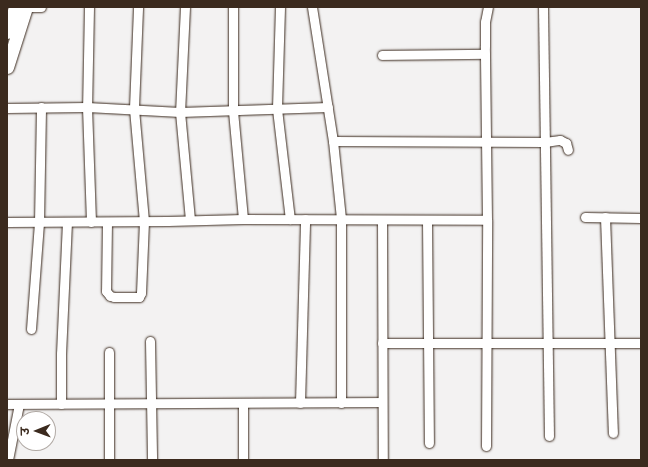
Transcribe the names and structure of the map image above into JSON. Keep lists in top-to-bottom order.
{
  "north": "left"
}
